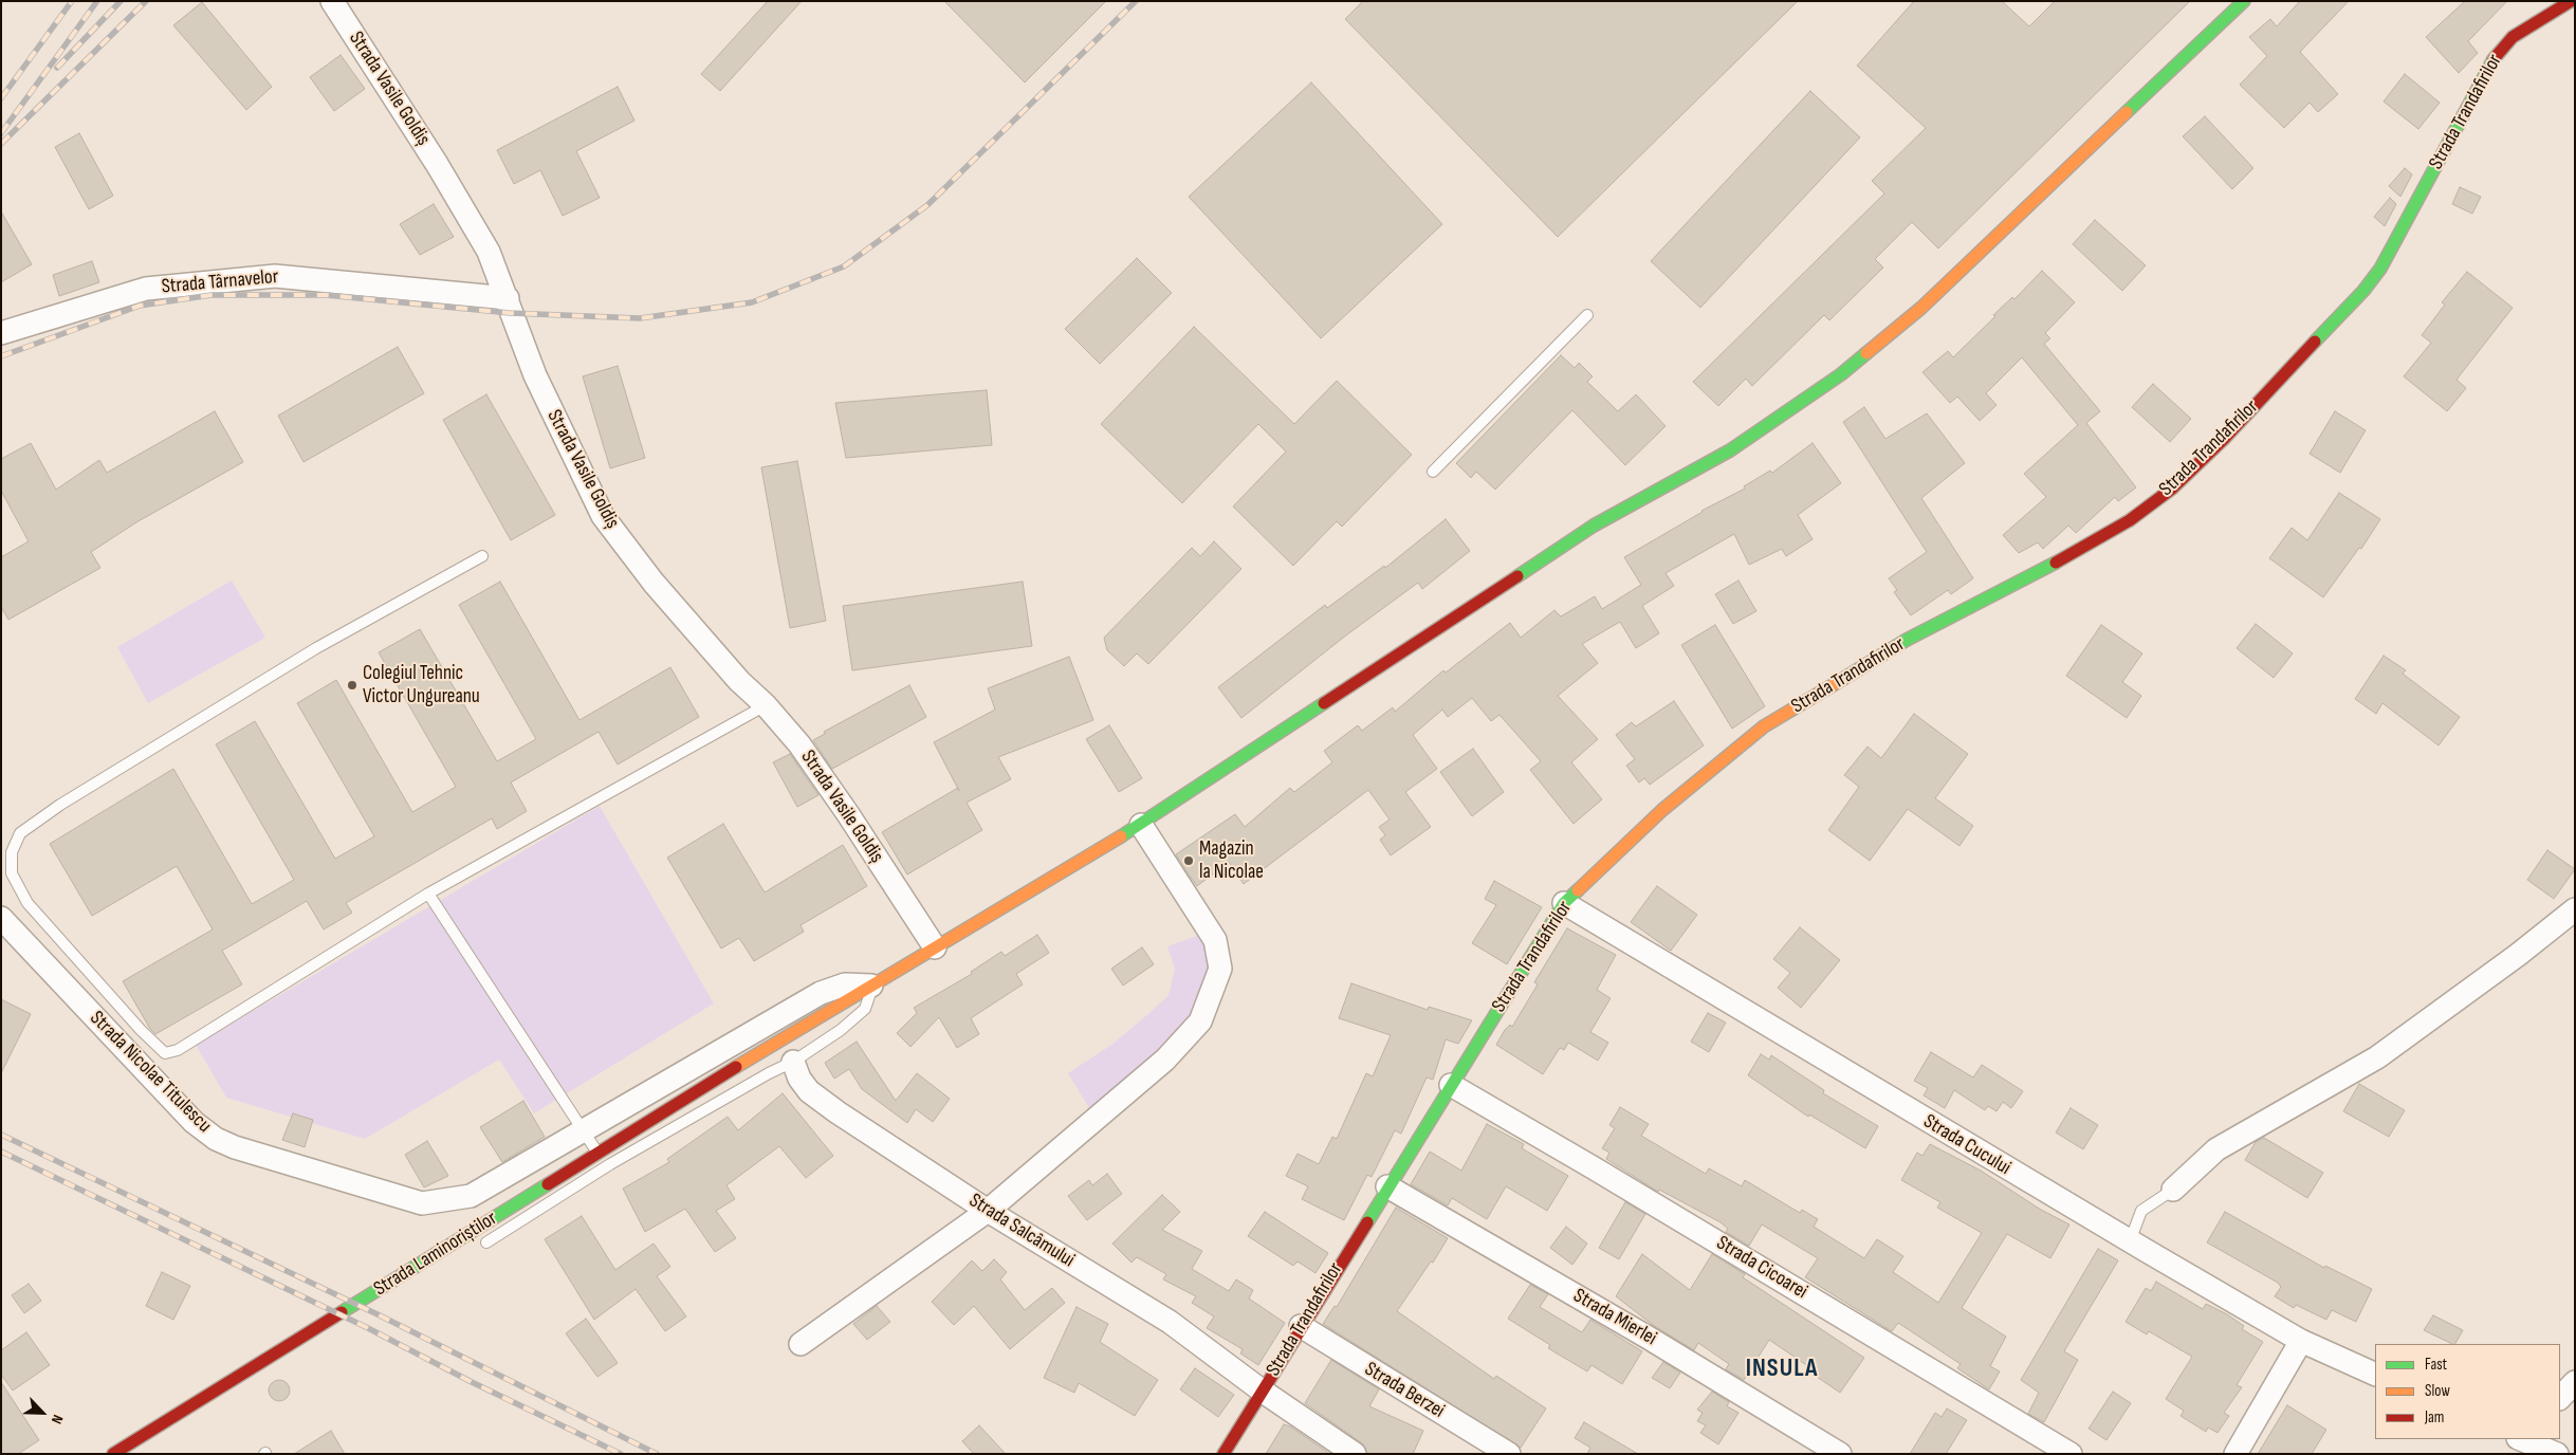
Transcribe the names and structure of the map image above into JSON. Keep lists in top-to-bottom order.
{
  "streets": {
    "main road": ["Strada Trandafirilor", "Strada Laminoriștilor"],
    "street": [
      "Strada Vasile Goldiș",
      "Strada Târnavelor",
      "Strada Nicolae Titulescu",
      "Strada Cucului",
      "Strada Salcâmului",
      "Strada Cicoarei",
      "Strada Mierlei",
      "Strada Berzei"
    ]
  },
  "crossings": [
    ["Strada Vasile Goldiș", "Strada Târnavelor"],
    ["Strada Vasile Goldiș", "Strada Laminoriștilor"],
    ["Strada Trandafirilor", "Strada Cucului"],
    ["Strada Trandafirilor", "Strada Salcâmului"],
    ["Strada Trandafirilor", "Strada Cicoarei"],
    ["Strada Trandafirilor", "Strada Mierlei"],
    ["Strada Trandafirilor", "Strada Berzei"]
  ],
  "districts": ["INSULA"],
  "places": ["Colegiul Tehnic Victor Ungureanu", "Magazin la Nicolae"],
  "legend": ["Fast", "Slow", "Jam"],
  "north": "bottom right"
}
